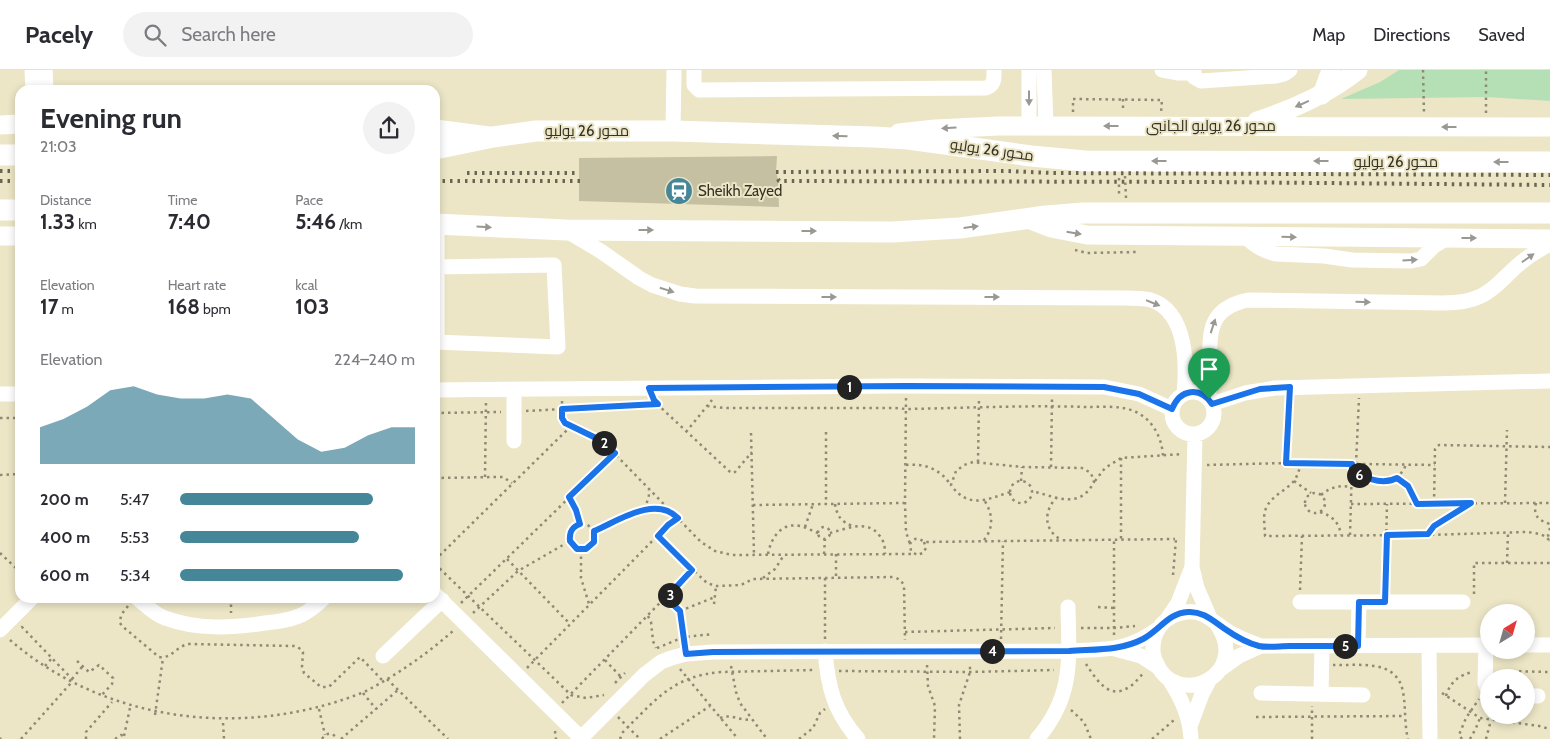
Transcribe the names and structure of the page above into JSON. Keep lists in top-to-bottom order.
{
  "streets": {
    "highway": ["محور 26 يوليو"],
    "main road": ["محور 26 يوليو الجانبى"]
  },
  "crossings": [
    ["محور 26 يوليو الجانبى", "محور 26 يوليو"]
  ],
  "places": {
    "station": ["Sheikh Zayed"]
  },
  "north": "top right",
  "page": {
    "header": "Pacely",
    "search": "Search here",
    "nav": ["Map", "Directions", "Saved"],
    "heading": ["Evening run", "21:03"],
    "stats": [
      ["Distance", "1.33 km"],
      ["Time", "7:40"],
      ["Pace", "5:46 /km"],
      ["Elevation", "17 m"],
      ["Heart rate", "168 bpm"],
      ["kcal", "103"]
    ],
    "chart": ["Elevation", "224–240 m"],
    "pins": [
      "1",
      "2",
      "6",
      "3",
      "5",
      "4"
    ],
    "list": [
      {
        "name": "200 m",
        "note": "5:47"
      },
      {
        "name": "400 m",
        "note": "5:53"
      },
      {
        "name": "600 m",
        "note": "5:34"
      }
    ]
  }
}
